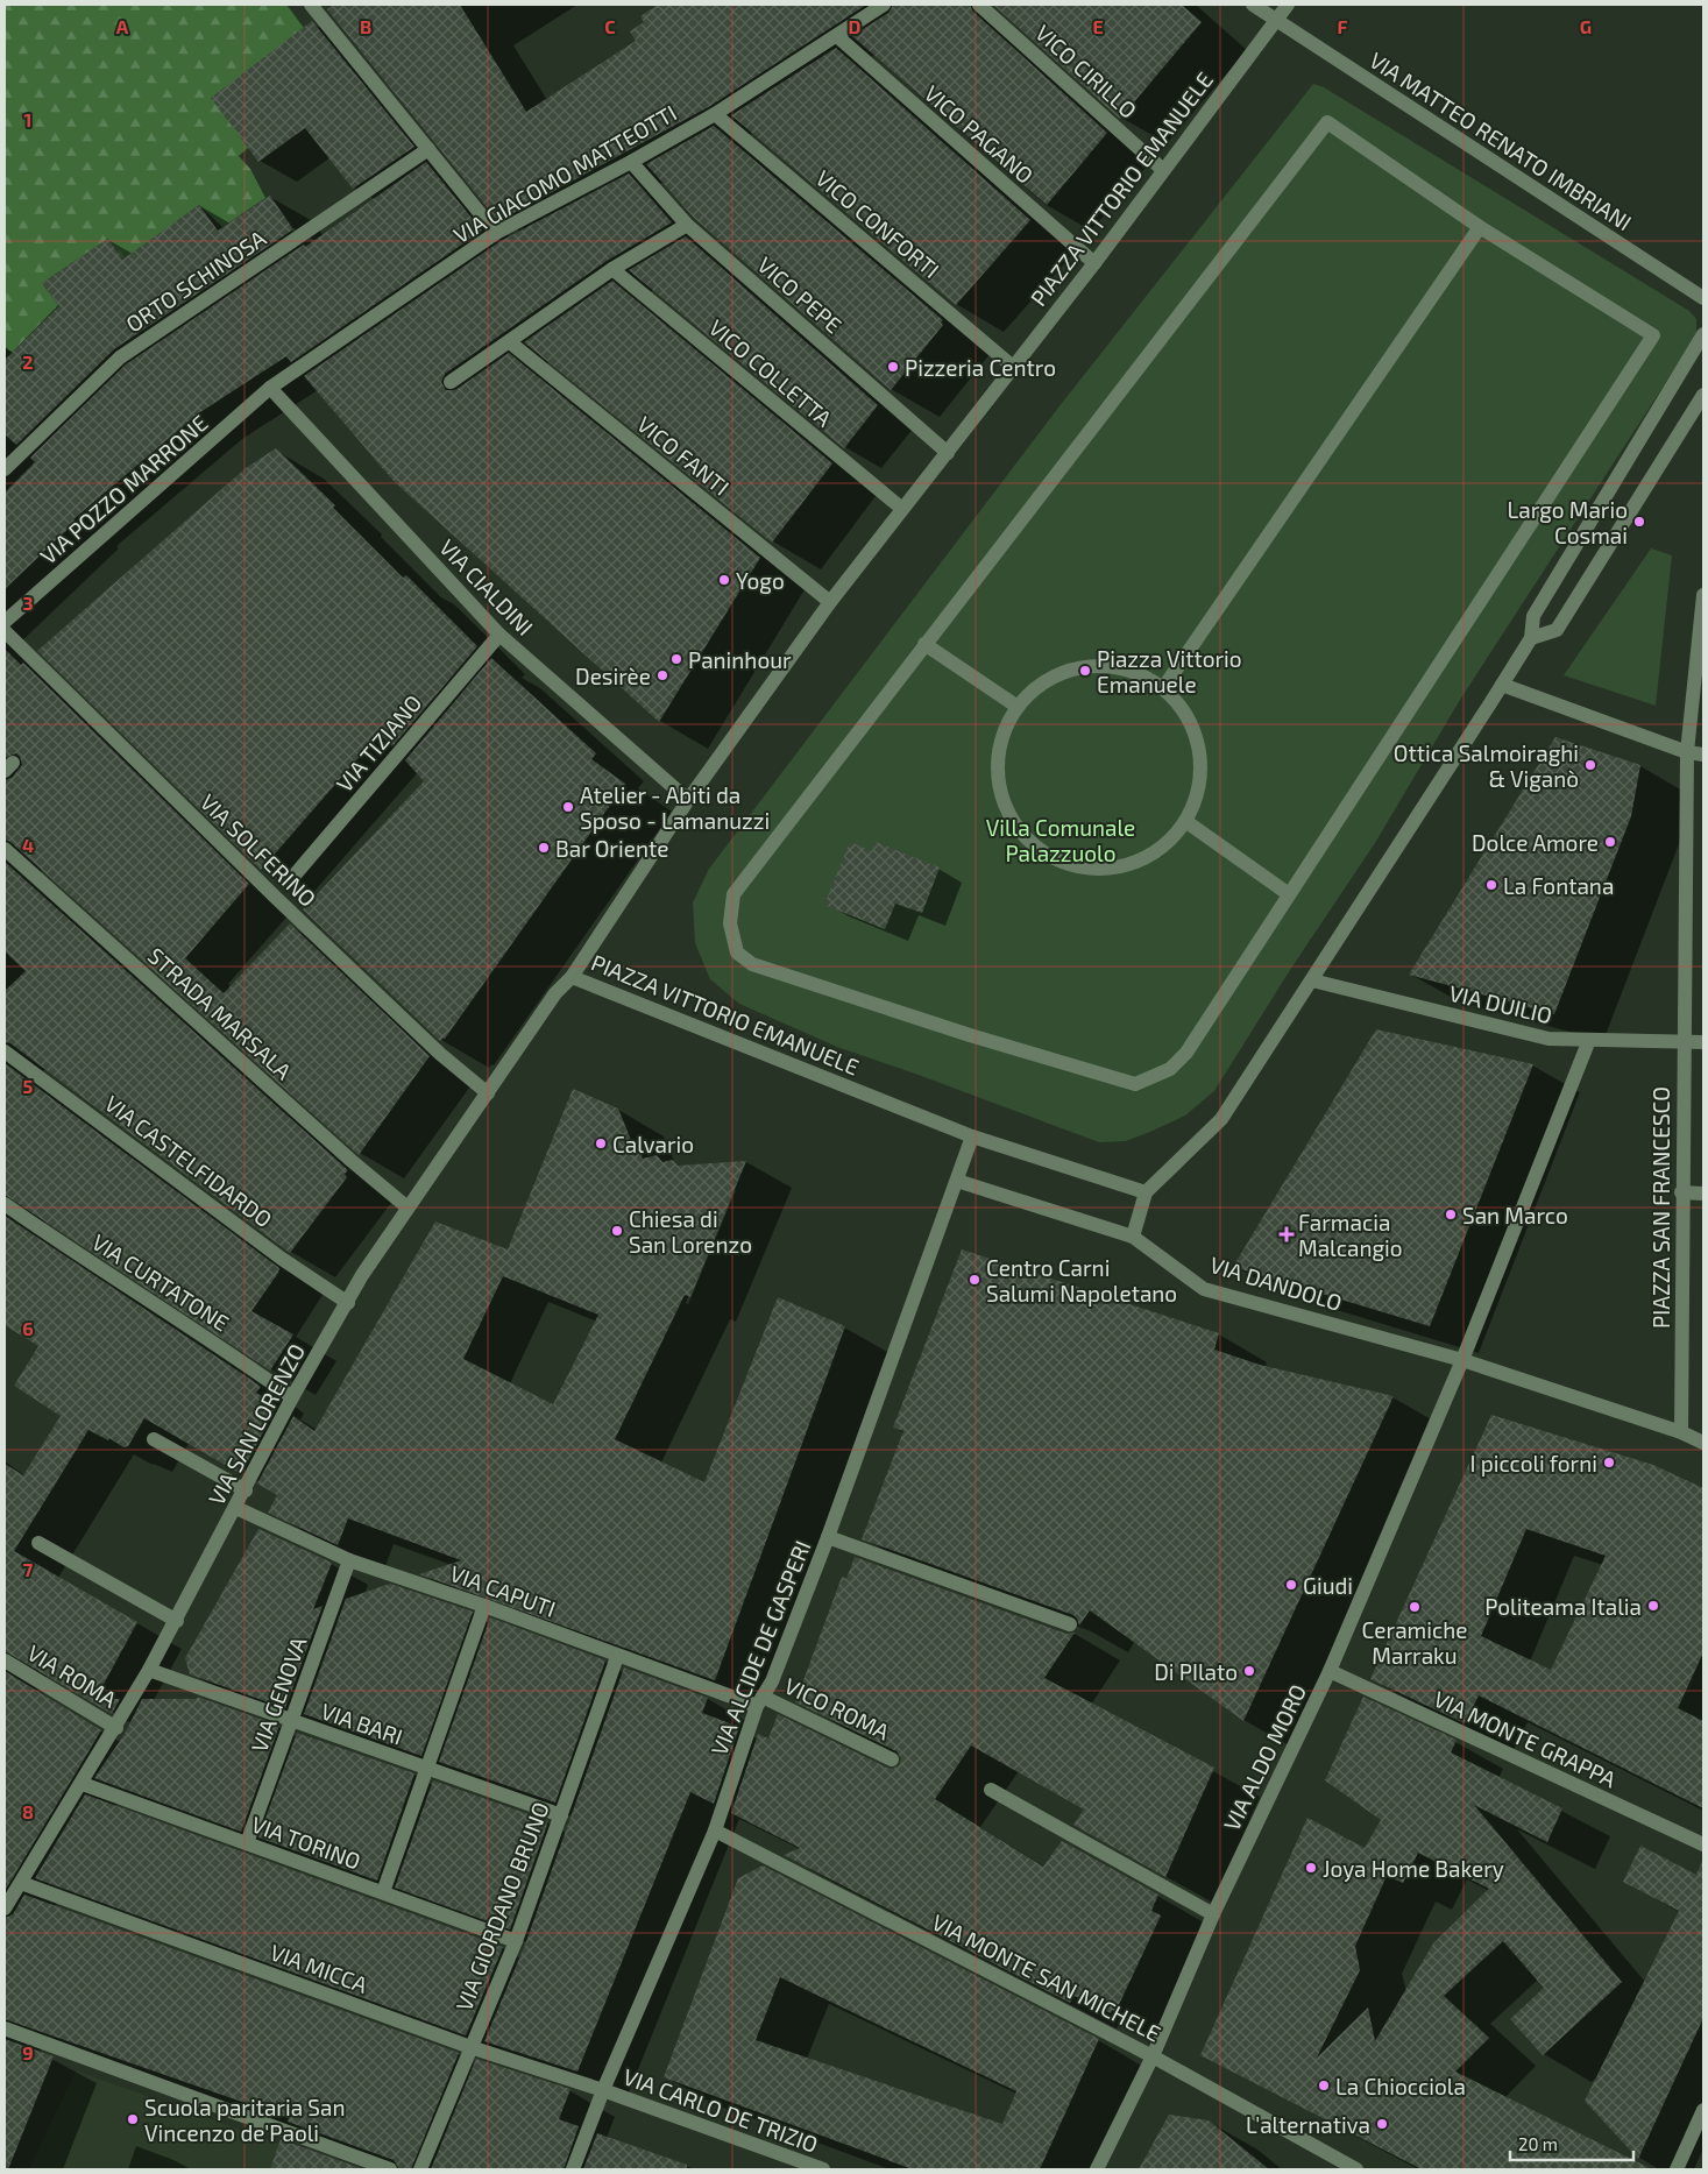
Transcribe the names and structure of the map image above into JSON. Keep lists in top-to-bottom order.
{
  "streets": {
    "street": [
      "VICO CIRILLO",
      "VICO PAGANO",
      "VIA MATTEO RENATO IMBRIANI",
      "VIA GIACOMO MATTEOTTI",
      "PIAZZA VITTORIO EMANUELE",
      "VICO CONFORTI",
      "ORTO SCHINOSA",
      "VICO PEPE",
      "VICO COLLETTA",
      "VICO FANTI",
      "VIA POZZO MARRONE",
      "VIA CIALDINI",
      "VIA TIZIANO",
      "VIA SOLFERINO",
      "VIA DUILIO",
      "STRADA MARSALA",
      "VIA CASTELFIDARDO",
      "PIAZZA SAN FRANCESCO",
      "VIA CURTATONE",
      "VIA DANDOLO",
      "VIA SAN LORENZO",
      "VIA CAPUTI",
      "VIA ALCIDE DE GASPERI",
      "VIA ROMA",
      "VIA GENOVA",
      "VICO ROMA",
      "VIA BARI",
      "VIA MONTE GRAPPA",
      "VIA ALDO MORO",
      "VIA TORINO",
      "VIA GIORDANO BRUNO",
      "VIA MICCA",
      "VIA MONTE SAN MICHELE",
      "VIA CARLO DE TRIZIO"
    ]
  },
  "crossings": [
    ["VICO CIRILLO", "PIAZZA VITTORIO EMANUELE"],
    ["VICO PAGANO", "VIA GIACOMO MATTEOTTI"],
    ["VICO PAGANO", "PIAZZA VITTORIO EMANUELE"],
    ["VIA MATTEO RENATO IMBRIANI", "PIAZZA VITTORIO EMANUELE"],
    ["VIA GIACOMO MATTEOTTI", "VICO CONFORTI"],
    ["VIA GIACOMO MATTEOTTI", "VICO PEPE"],
    ["VIA GIACOMO MATTEOTTI", "VIA POZZO MARRONE"],
    ["VIA GIACOMO MATTEOTTI", "VIA CIALDINI"],
    ["PIAZZA VITTORIO EMANUELE", "VICO CONFORTI"],
    ["PIAZZA VITTORIO EMANUELE", "VICO PEPE"],
    ["PIAZZA VITTORIO EMANUELE", "VICO COLLETTA"],
    ["PIAZZA VITTORIO EMANUELE", "VICO FANTI"],
    ["PIAZZA VITTORIO EMANUELE", "VIA CIALDINI"],
    ["PIAZZA VITTORIO EMANUELE", "VIA SAN LORENZO"],
    ["PIAZZA VITTORIO EMANUELE", "VIA ALCIDE DE GASPERI"],
    ["VIA POZZO MARRONE", "VIA CIALDINI"],
    ["VIA CIALDINI", "VIA TIZIANO"],
    ["VIA SOLFERINO", "VIA SAN LORENZO"],
    ["VIA DUILIO", "PIAZZA SAN FRANCESCO"],
    ["STRADA MARSALA", "VIA SAN LORENZO"],
    ["VIA CASTELFIDARDO", "VIA SAN LORENZO"],
    ["VIA CURTATONE", "VIA SAN LORENZO"],
    ["VIA DANDOLO", "VIA ALDO MORO"],
    ["VIA SAN LORENZO", "VIA CAPUTI"],
    ["VIA SAN LORENZO", "VIA ROMA"],
    ["VIA SAN LORENZO", "VIA BARI"],
    ["VIA SAN LORENZO", "VIA TORINO"],
    ["VIA SAN LORENZO", "VIA MICCA"],
    ["VIA CAPUTI", "VIA ALCIDE DE GASPERI"],
    ["VIA CAPUTI", "VIA GENOVA"],
    ["VIA CAPUTI", "VICO ROMA"],
    ["VIA CAPUTI", "VIA GIORDANO BRUNO"],
    ["VIA ALCIDE DE GASPERI", "VICO ROMA"],
    ["VIA ALCIDE DE GASPERI", "VIA MICCA"],
    ["VIA ALCIDE DE GASPERI", "VIA MONTE SAN MICHELE"],
    ["VIA ALCIDE DE GASPERI", "VIA CARLO DE TRIZIO"],
    ["VIA GENOVA", "VIA BARI"],
    ["VIA GENOVA", "VIA TORINO"],
    ["VIA BARI", "VIA GIORDANO BRUNO"],
    ["VIA MONTE GRAPPA", "VIA ALDO MORO"],
    ["VIA ALDO MORO", "VIA MONTE SAN MICHELE"],
    ["VIA TORINO", "VIA GIORDANO BRUNO"],
    ["VIA GIORDANO BRUNO", "VIA MICCA"],
    ["VIA MICCA", "VIA CARLO DE TRIZIO"]
  ],
  "parks": ["Villa Comunale Palazzuolo"],
  "places": {
    "other": [
      "Pizzeria Centro",
      "Largo Mario Cosmai",
      "Yogo",
      "Paninhour",
      "Piazza Vittorio Emanuele",
      "Desirèe",
      "Ottica Salmoiraghi & Viganò",
      "Atelier - Abiti da Sposo - Lamanuzzi",
      "Dolce Amore",
      "Bar Oriente",
      "La Fontana",
      "Calvario",
      "San Marco",
      "Chiesa di San Lorenzo",
      "Centro Carni Salumi Napoletano",
      "I piccoli forni",
      "Giudi",
      "Politeama Italia",
      "Ceramiche Marraku",
      "Di PIlato",
      "Joya Home Bakery",
      "La Chiocciola",
      "Scuola paritaria San Vincenzo de'Paoli",
      "L'alternativa"
    ],
    "health": ["Farmacia Malcangio"]
  },
  "scale_bar": "20 m",
  "grid": {
    "columns": [
      "A",
      "B",
      "C",
      "D",
      "E",
      "F",
      "G"
    ],
    "rows": [
      "1",
      "2",
      "3",
      "4",
      "5",
      "6",
      "7",
      "8",
      "9"
    ]
  }
}
